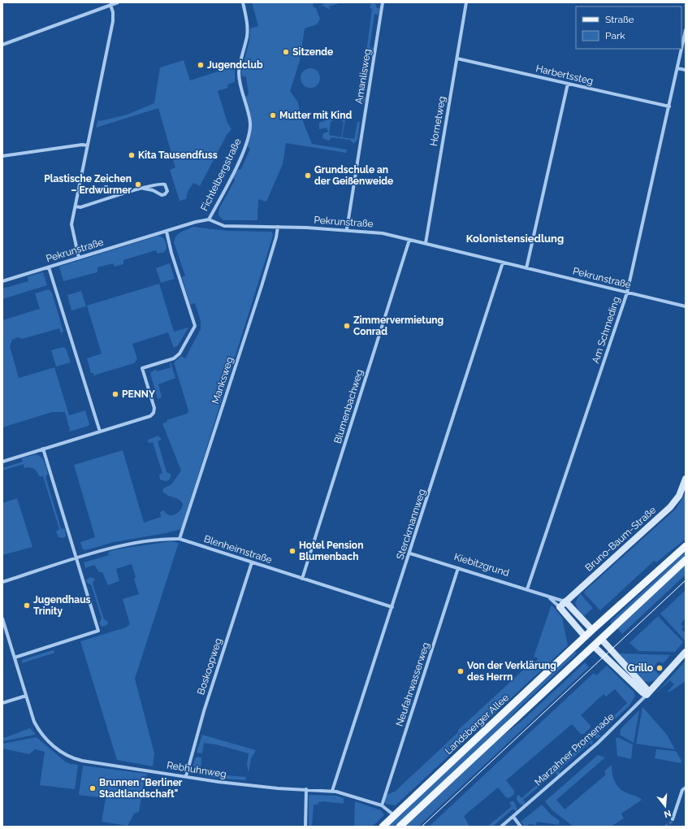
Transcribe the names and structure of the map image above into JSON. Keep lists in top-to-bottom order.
{
  "streets": {
    "main road": ["Landsberger Allee"],
    "street": [
      "Harbertssteg",
      "Amanlisweg",
      "Hornetweg",
      "Fichtelbergstraße",
      "Pekrunstraße",
      "Am Schmeding",
      "Manksweg",
      "Blumenbachweg",
      "Sterckmannweg",
      "Bruno-Baum-Straße",
      "Blenheimstraße",
      "Kiebitzgrund",
      "Boskoopweg",
      "Neufahrwasserweg",
      "Marzahner Promenade",
      "Rebhuhnweg"
    ]
  },
  "crossings": [
    ["Harbertssteg", "Hornetweg"],
    ["Harbertssteg", "Am Schmeding"],
    ["Amanlisweg", "Pekrunstraße"],
    ["Hornetweg", "Pekrunstraße"],
    ["Fichtelbergstraße", "Pekrunstraße"],
    ["Pekrunstraße", "Am Schmeding"],
    ["Pekrunstraße", "Manksweg"],
    ["Pekrunstraße", "Blumenbachweg"],
    ["Pekrunstraße", "Sterckmannweg"],
    ["Am Schmeding", "Kiebitzgrund"],
    ["Manksweg", "Blenheimstraße"],
    ["Blumenbachweg", "Blenheimstraße"],
    ["Sterckmannweg", "Blenheimstraße"],
    ["Sterckmannweg", "Kiebitzgrund"],
    ["Sterckmannweg", "Rebhuhnweg"],
    ["Bruno-Baum-Straße", "Kiebitzgrund"],
    ["Blenheimstraße", "Boskoopweg"],
    ["Kiebitzgrund", "Neufahrwasserweg"],
    ["Kiebitzgrund", "Landsberger Allee"],
    ["Boskoopweg", "Rebhuhnweg"],
    ["Neufahrwasserweg", "Rebhuhnweg"],
    ["Landsberger Allee", "Rebhuhnweg"]
  ],
  "districts": ["Kolonistensiedlung"],
  "places": [
    "Sitzende",
    "Jugendclub",
    "Mutter mit Kind",
    "Kita Tausendfuss",
    "Grundschule an der Geißenweide",
    "Plastische Zeichen – Erdwürmer",
    "Zimmervermietung Conrad",
    "PENNY",
    "Hotel Pension Blumenbach",
    "Jugendhaus Trinity",
    "Grillo",
    "Von der Verklärung des Herrn",
    "Brunnen \"Berliner Stadtlandschaft\""
  ],
  "legend": ["Straße", "Park"],
  "north": "bottom"
}
